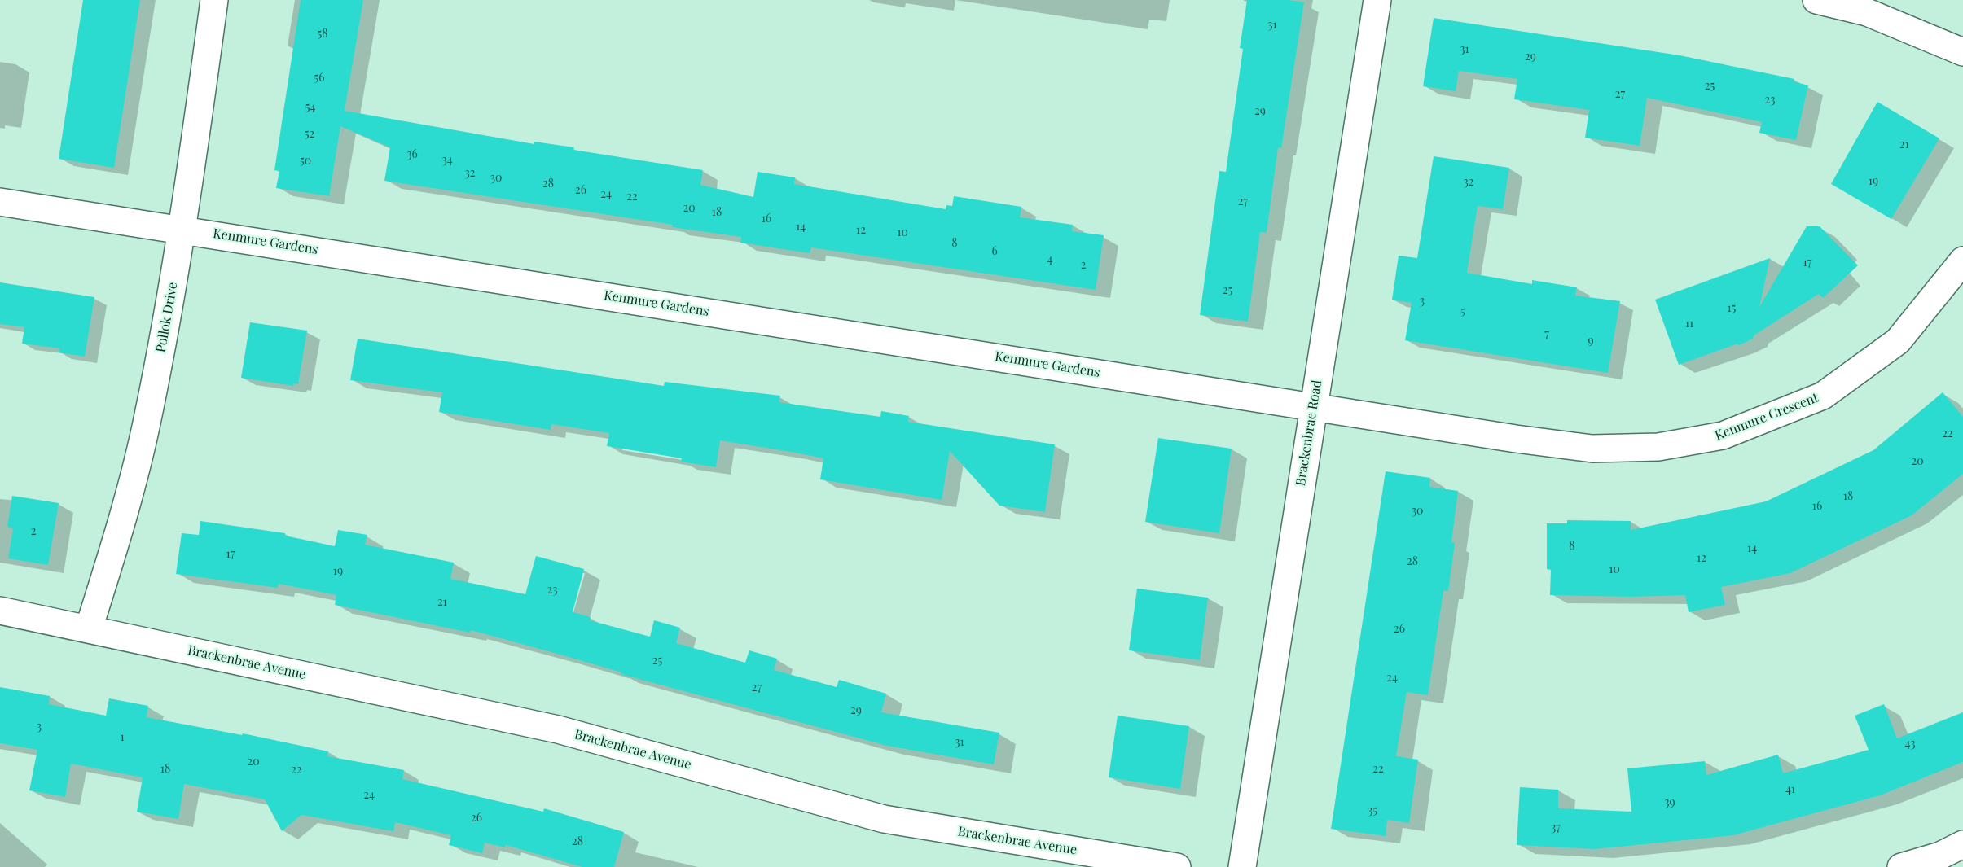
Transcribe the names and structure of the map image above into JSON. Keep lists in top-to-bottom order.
{
  "streets": {
    "street": [
      "Kenmure Gardens",
      "Pollok Drive",
      "Kenmure Crescent",
      "Brackenbrae Road",
      "Brackenbrae Avenue"
    ]
  },
  "crossings": [
    ["Kenmure Gardens", "Pollok Drive"],
    ["Kenmure Gardens", "Kenmure Crescent"],
    ["Kenmure Gardens", "Brackenbrae Road"],
    ["Pollok Drive", "Brackenbrae Avenue"],
    ["Kenmure Crescent", "Brackenbrae Road"]
  ],
  "house_numbers": [
    "31",
    "58",
    "31",
    "29",
    "56",
    "25",
    "27",
    "23",
    "54",
    "29",
    "52",
    "21",
    "36",
    "34",
    "50",
    "32",
    "30",
    "19",
    "32",
    "28",
    "26",
    "24",
    "22",
    "27",
    "20",
    "18",
    "16",
    "14",
    "12",
    "10",
    "8",
    "6",
    "4",
    "17",
    "2",
    "25",
    "3",
    "15",
    "5",
    "11",
    "7",
    "9",
    "22",
    "20",
    "18",
    "16",
    "30",
    "2",
    "8",
    "14",
    "17",
    "12",
    "28",
    "10",
    "19",
    "23",
    "21",
    "26",
    "25",
    "24",
    "27",
    "29",
    "3",
    "1",
    "31",
    "43",
    "20",
    "18",
    "22",
    "22",
    "41",
    "24",
    "39",
    "35",
    "26",
    "37",
    "28"
  ]
}
